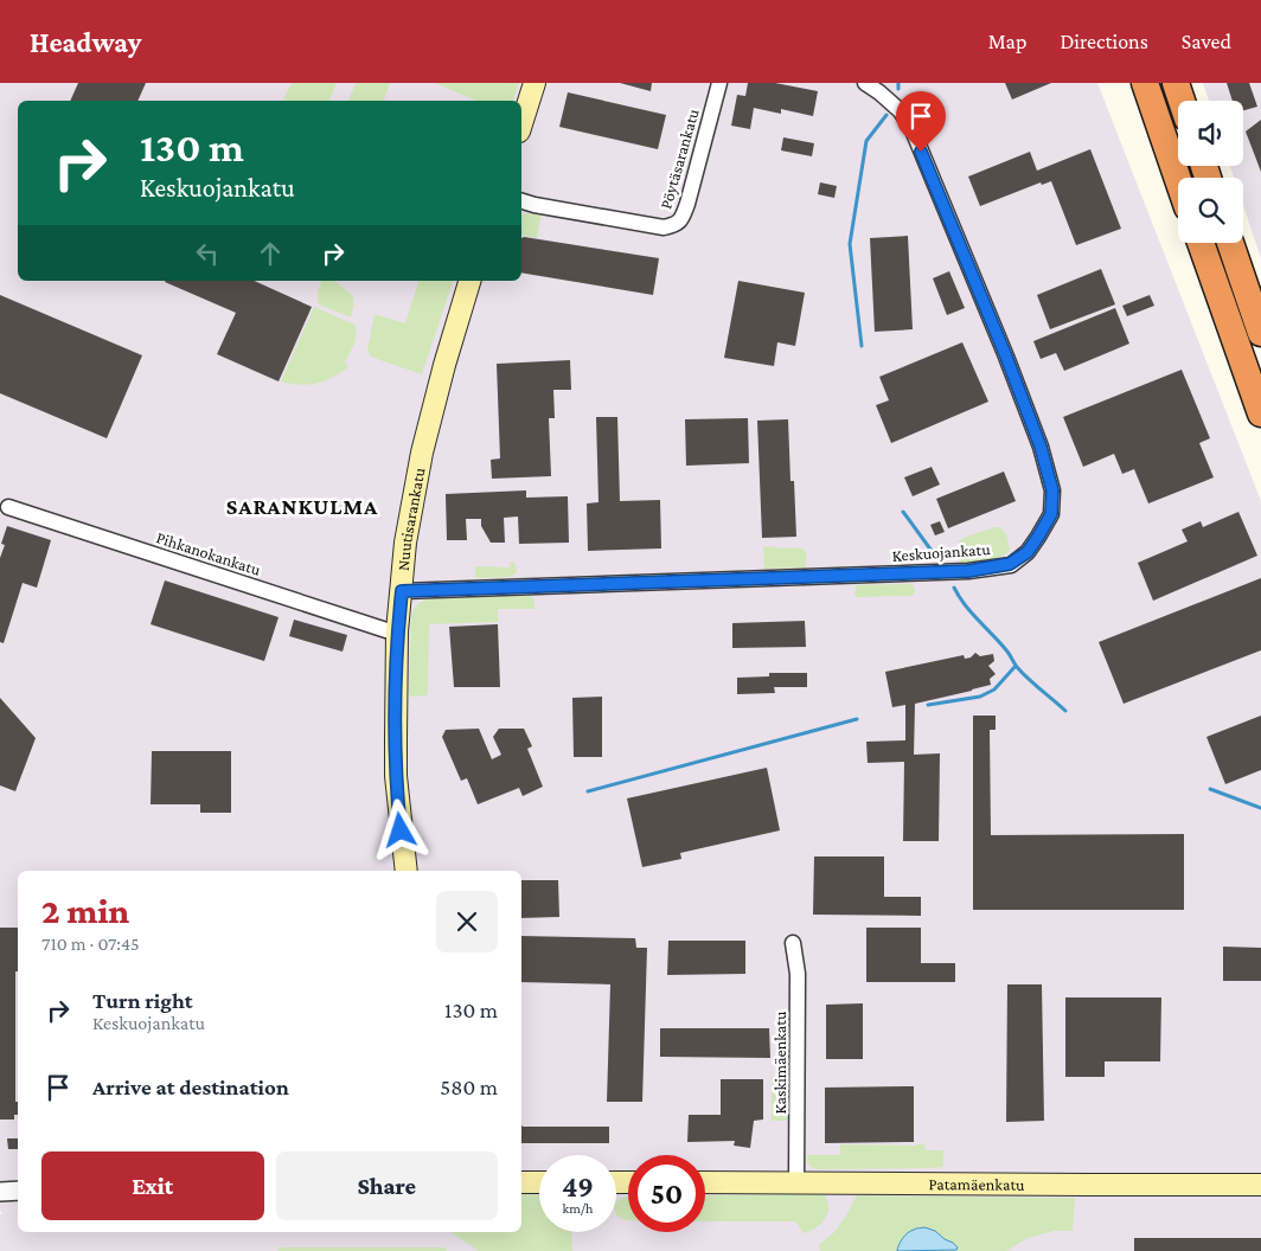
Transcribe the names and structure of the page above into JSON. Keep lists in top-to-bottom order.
{
  "streets": {
    "main road": ["Nuutisarankatu", "Patamäenkatu"],
    "street": [
      "Pöytäsarankatu",
      "Keskuojankatu",
      "Pihkanokankatu",
      "Kaskimäenkatu"
    ]
  },
  "crossings": [
    ["Nuutisarankatu", "Keskuojankatu"],
    ["Nuutisarankatu", "Pihkanokankatu"],
    ["Kaskimäenkatu", "Patamäenkatu"]
  ],
  "districts": ["SARANKULMA"],
  "page": {
    "header": "Headway",
    "nav": ["Map", "Directions", "Saved"],
    "turn": ["130 m", "Keskuojankatu"],
    "heading": ["2 min", "710 m · 07:45"],
    "list": [
      {
        "name": "Turn right",
        "note": "Keskuojankatu",
        "value": "130 m"
      },
      {
        "name": "Arrive at destination",
        "value": "580 m"
      }
    ],
    "buttons": ["Exit", "Share"],
    "speed": "49 km/h",
    "limit": "50"
  }
}
